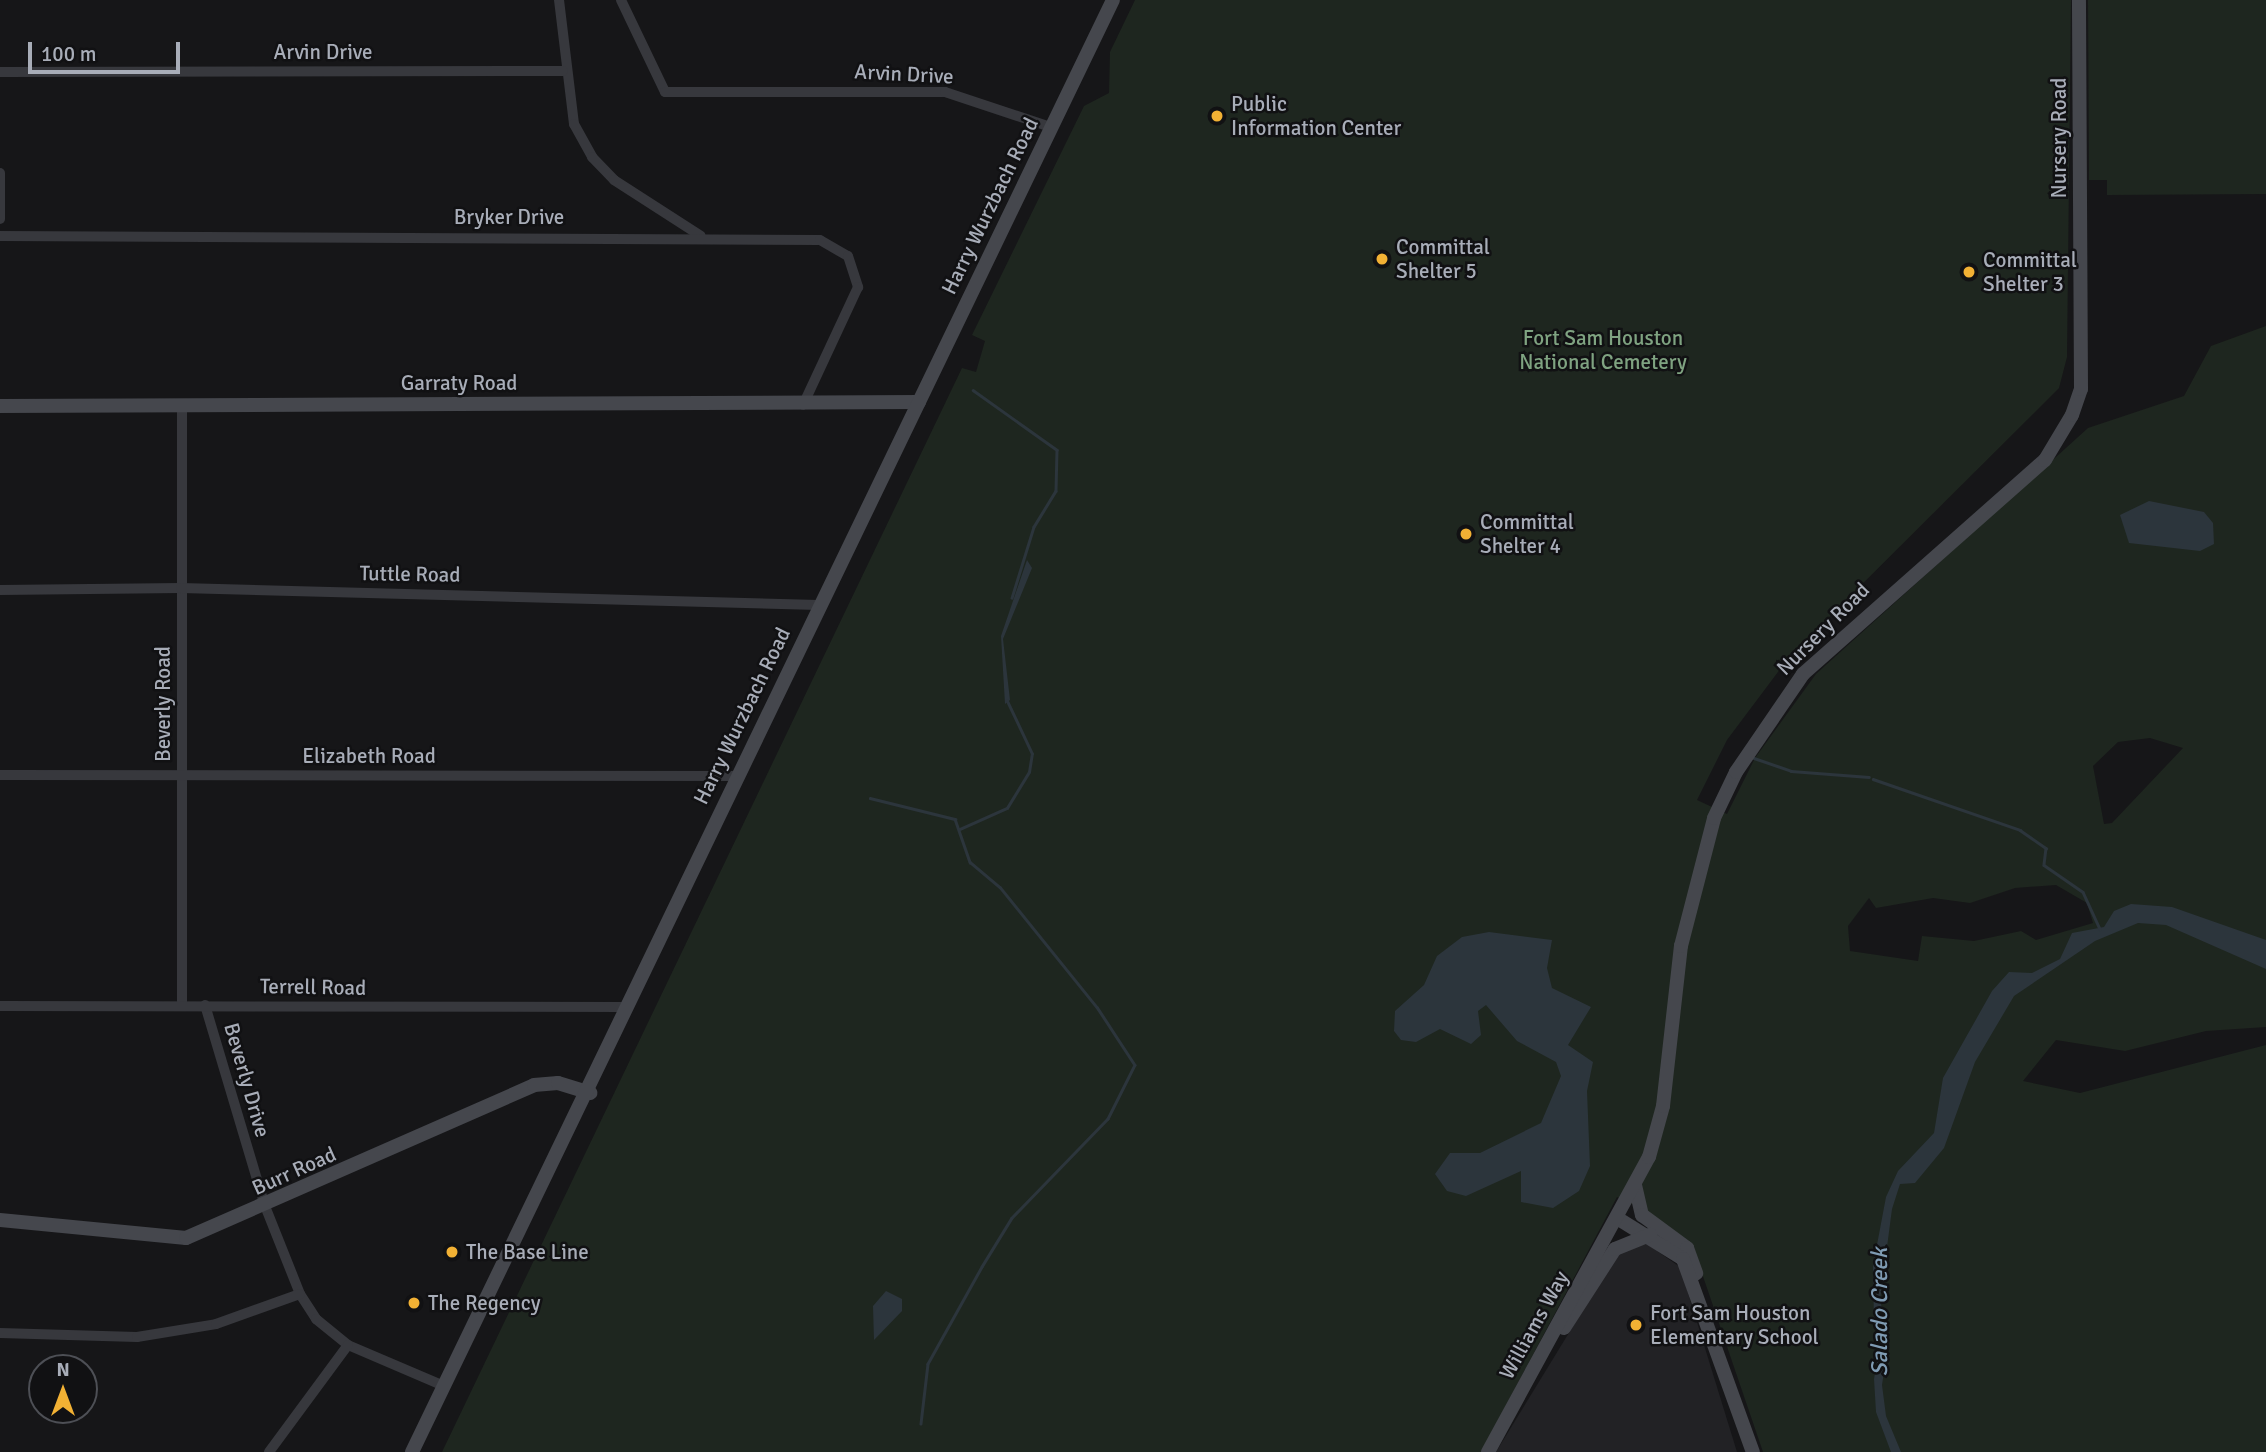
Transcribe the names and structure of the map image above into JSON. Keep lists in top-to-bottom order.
{
  "streets": {
    "street": [
      "Arvin Drive",
      "Nursery Road",
      "Harry Wurzbach Road",
      "Bryker Drive",
      "Garraty Road",
      "Tuttle Road",
      "Beverly Road",
      "Elizabeth Road",
      "Terrell Road",
      "Beverly Drive",
      "Burr Road",
      "Williams Way"
    ]
  },
  "crossings": [
    ["Arvin Drive", "Harry Wurzbach Road"],
    ["Nursery Road", "Williams Way"],
    ["Harry Wurzbach Road", "Garraty Road"],
    ["Harry Wurzbach Road", "Tuttle Road"],
    ["Harry Wurzbach Road", "Elizabeth Road"],
    ["Harry Wurzbach Road", "Terrell Road"],
    ["Harry Wurzbach Road", "Beverly Drive"],
    ["Harry Wurzbach Road", "Burr Road"],
    ["Bryker Drive", "Garraty Road"],
    ["Garraty Road", "Beverly Road"],
    ["Tuttle Road", "Beverly Road"],
    ["Beverly Road", "Elizabeth Road"],
    ["Beverly Road", "Terrell Road"],
    ["Terrell Road", "Beverly Drive"],
    ["Beverly Drive", "Burr Road"]
  ],
  "water": ["Salado Creek"],
  "parks": ["Fort Sam Houston National Cemetery"],
  "places": [
    "Public Information Center",
    "Committal Shelter 5",
    "Committal Shelter 3",
    "Committal Shelter 4",
    "The Base Line",
    "The Regency",
    "Fort Sam Houston Elementary School"
  ],
  "scale_bar": "100 m",
  "north": "top"
}
